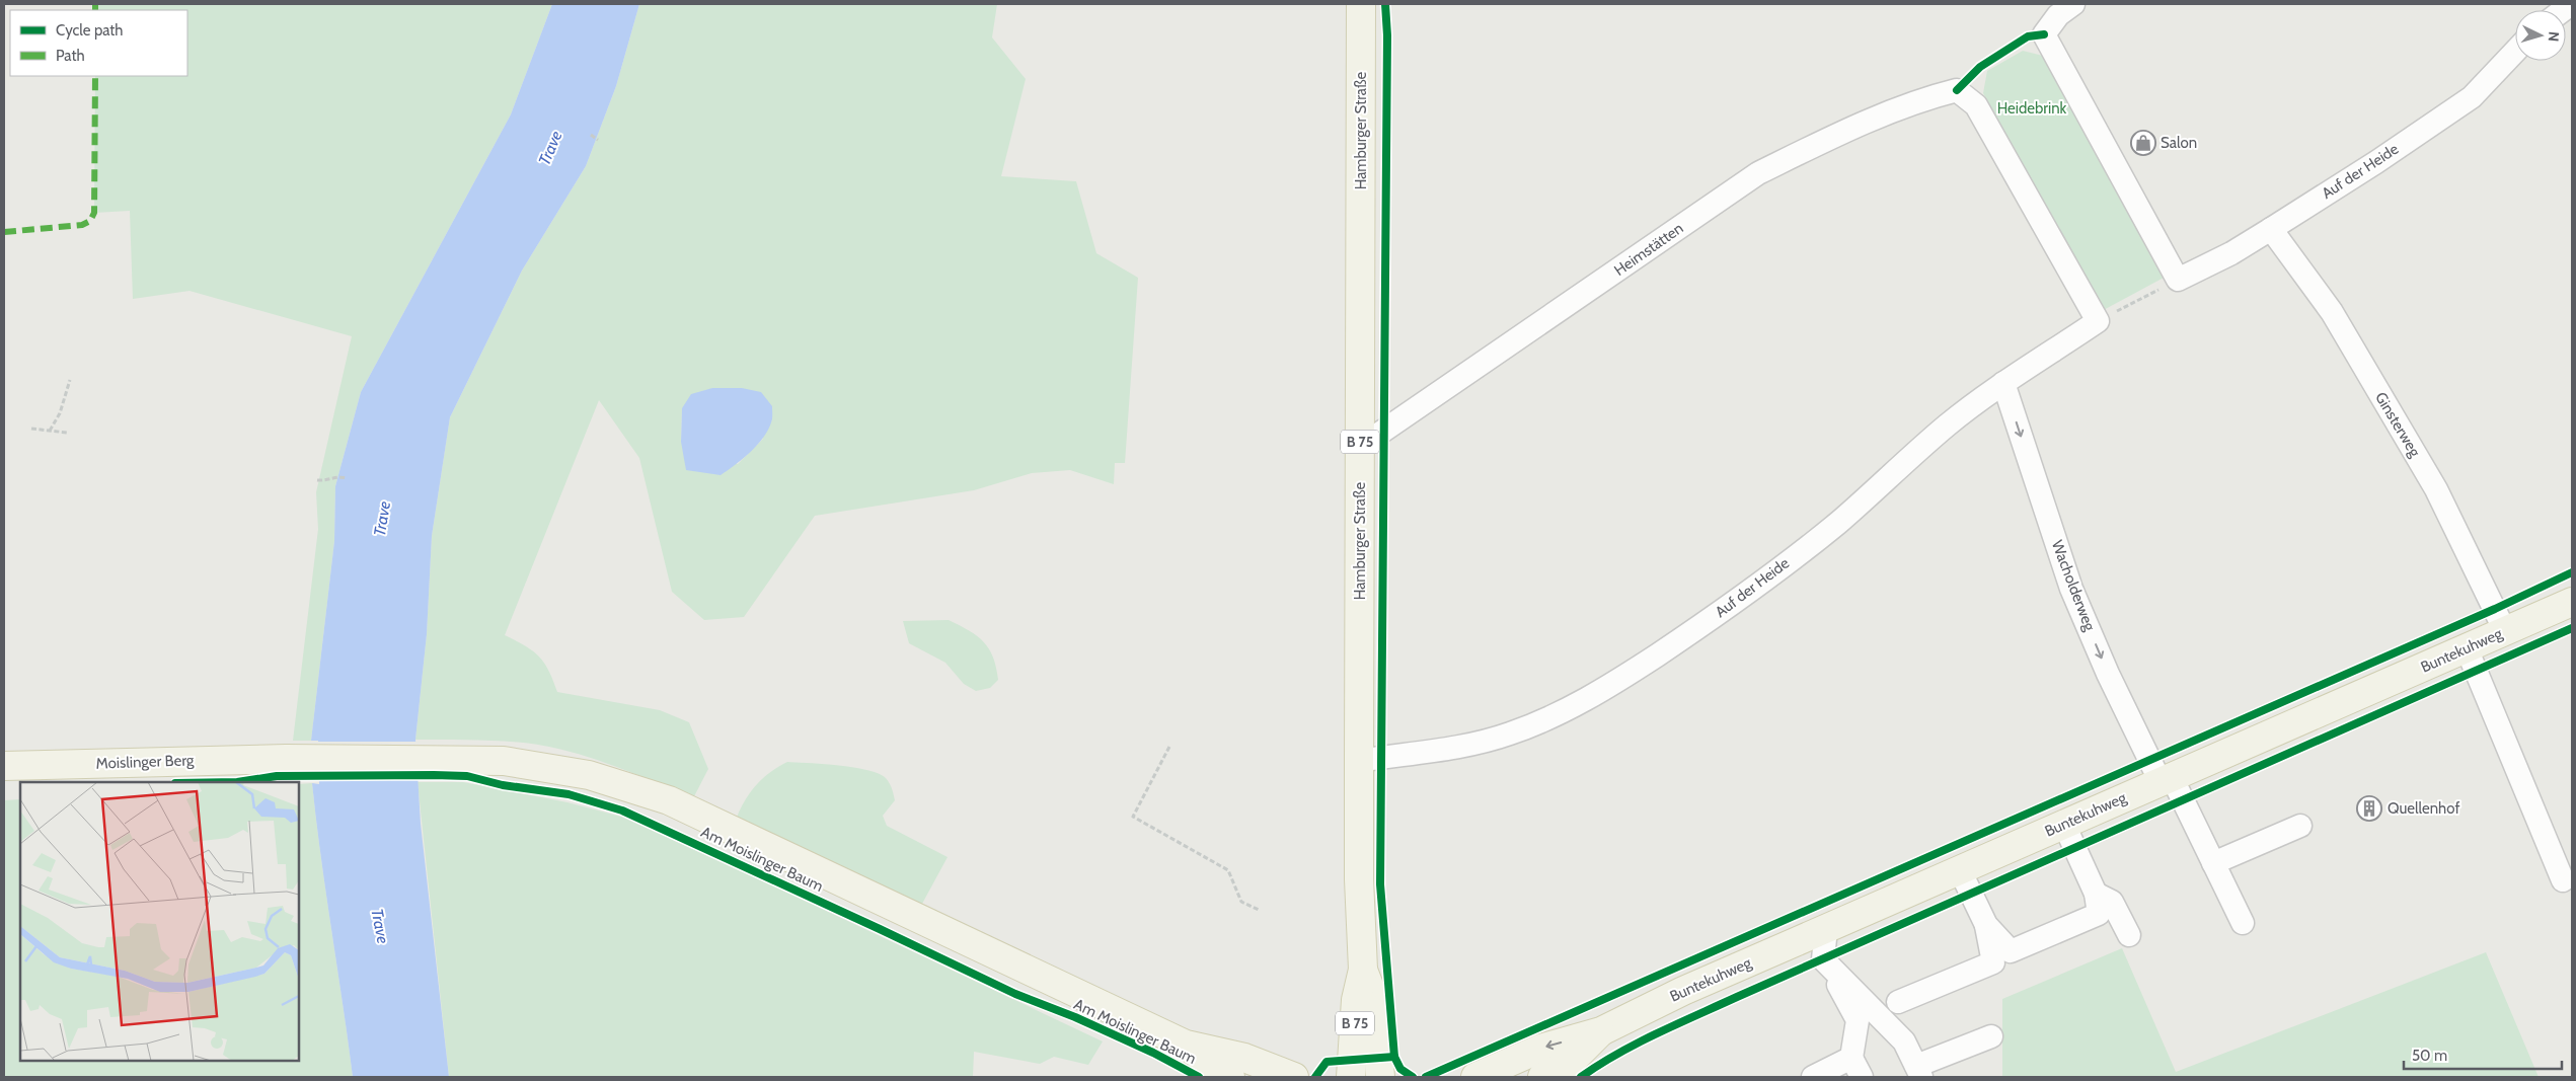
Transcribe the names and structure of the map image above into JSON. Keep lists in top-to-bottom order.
{
  "streets": {
    "main road": [
      "Hamburger Straße",
      "B 75",
      "Buntekuhweg",
      "Moislinger Berg",
      "Am Moislinger Baum"
    ],
    "street": [
      "Auf der Heide",
      "Heimstätten",
      "Ginsterweg",
      "Wacholderweg"
    ]
  },
  "crossings": [
    ["Hamburger Straße", "Auf der Heide"],
    ["Hamburger Straße", "Heimstätten"],
    ["Hamburger Straße", "B 75"],
    ["Auf der Heide", "Heimstätten"],
    ["Auf der Heide", "Ginsterweg"],
    ["Auf der Heide", "Wacholderweg"],
    ["Ginsterweg", "Buntekuhweg"],
    ["Wacholderweg", "Buntekuhweg"],
    ["Moislinger Berg", "Am Moislinger Baum"]
  ],
  "one_way": ["Wacholderweg"],
  "water": ["Trave"],
  "parks": ["Heidebrink"],
  "places": {
    "shop": ["Salon"],
    "building": ["Quellenhof"]
  },
  "legend": ["Cycle path", "Path"],
  "scale_bar": "50 m",
  "north": "right"
}
